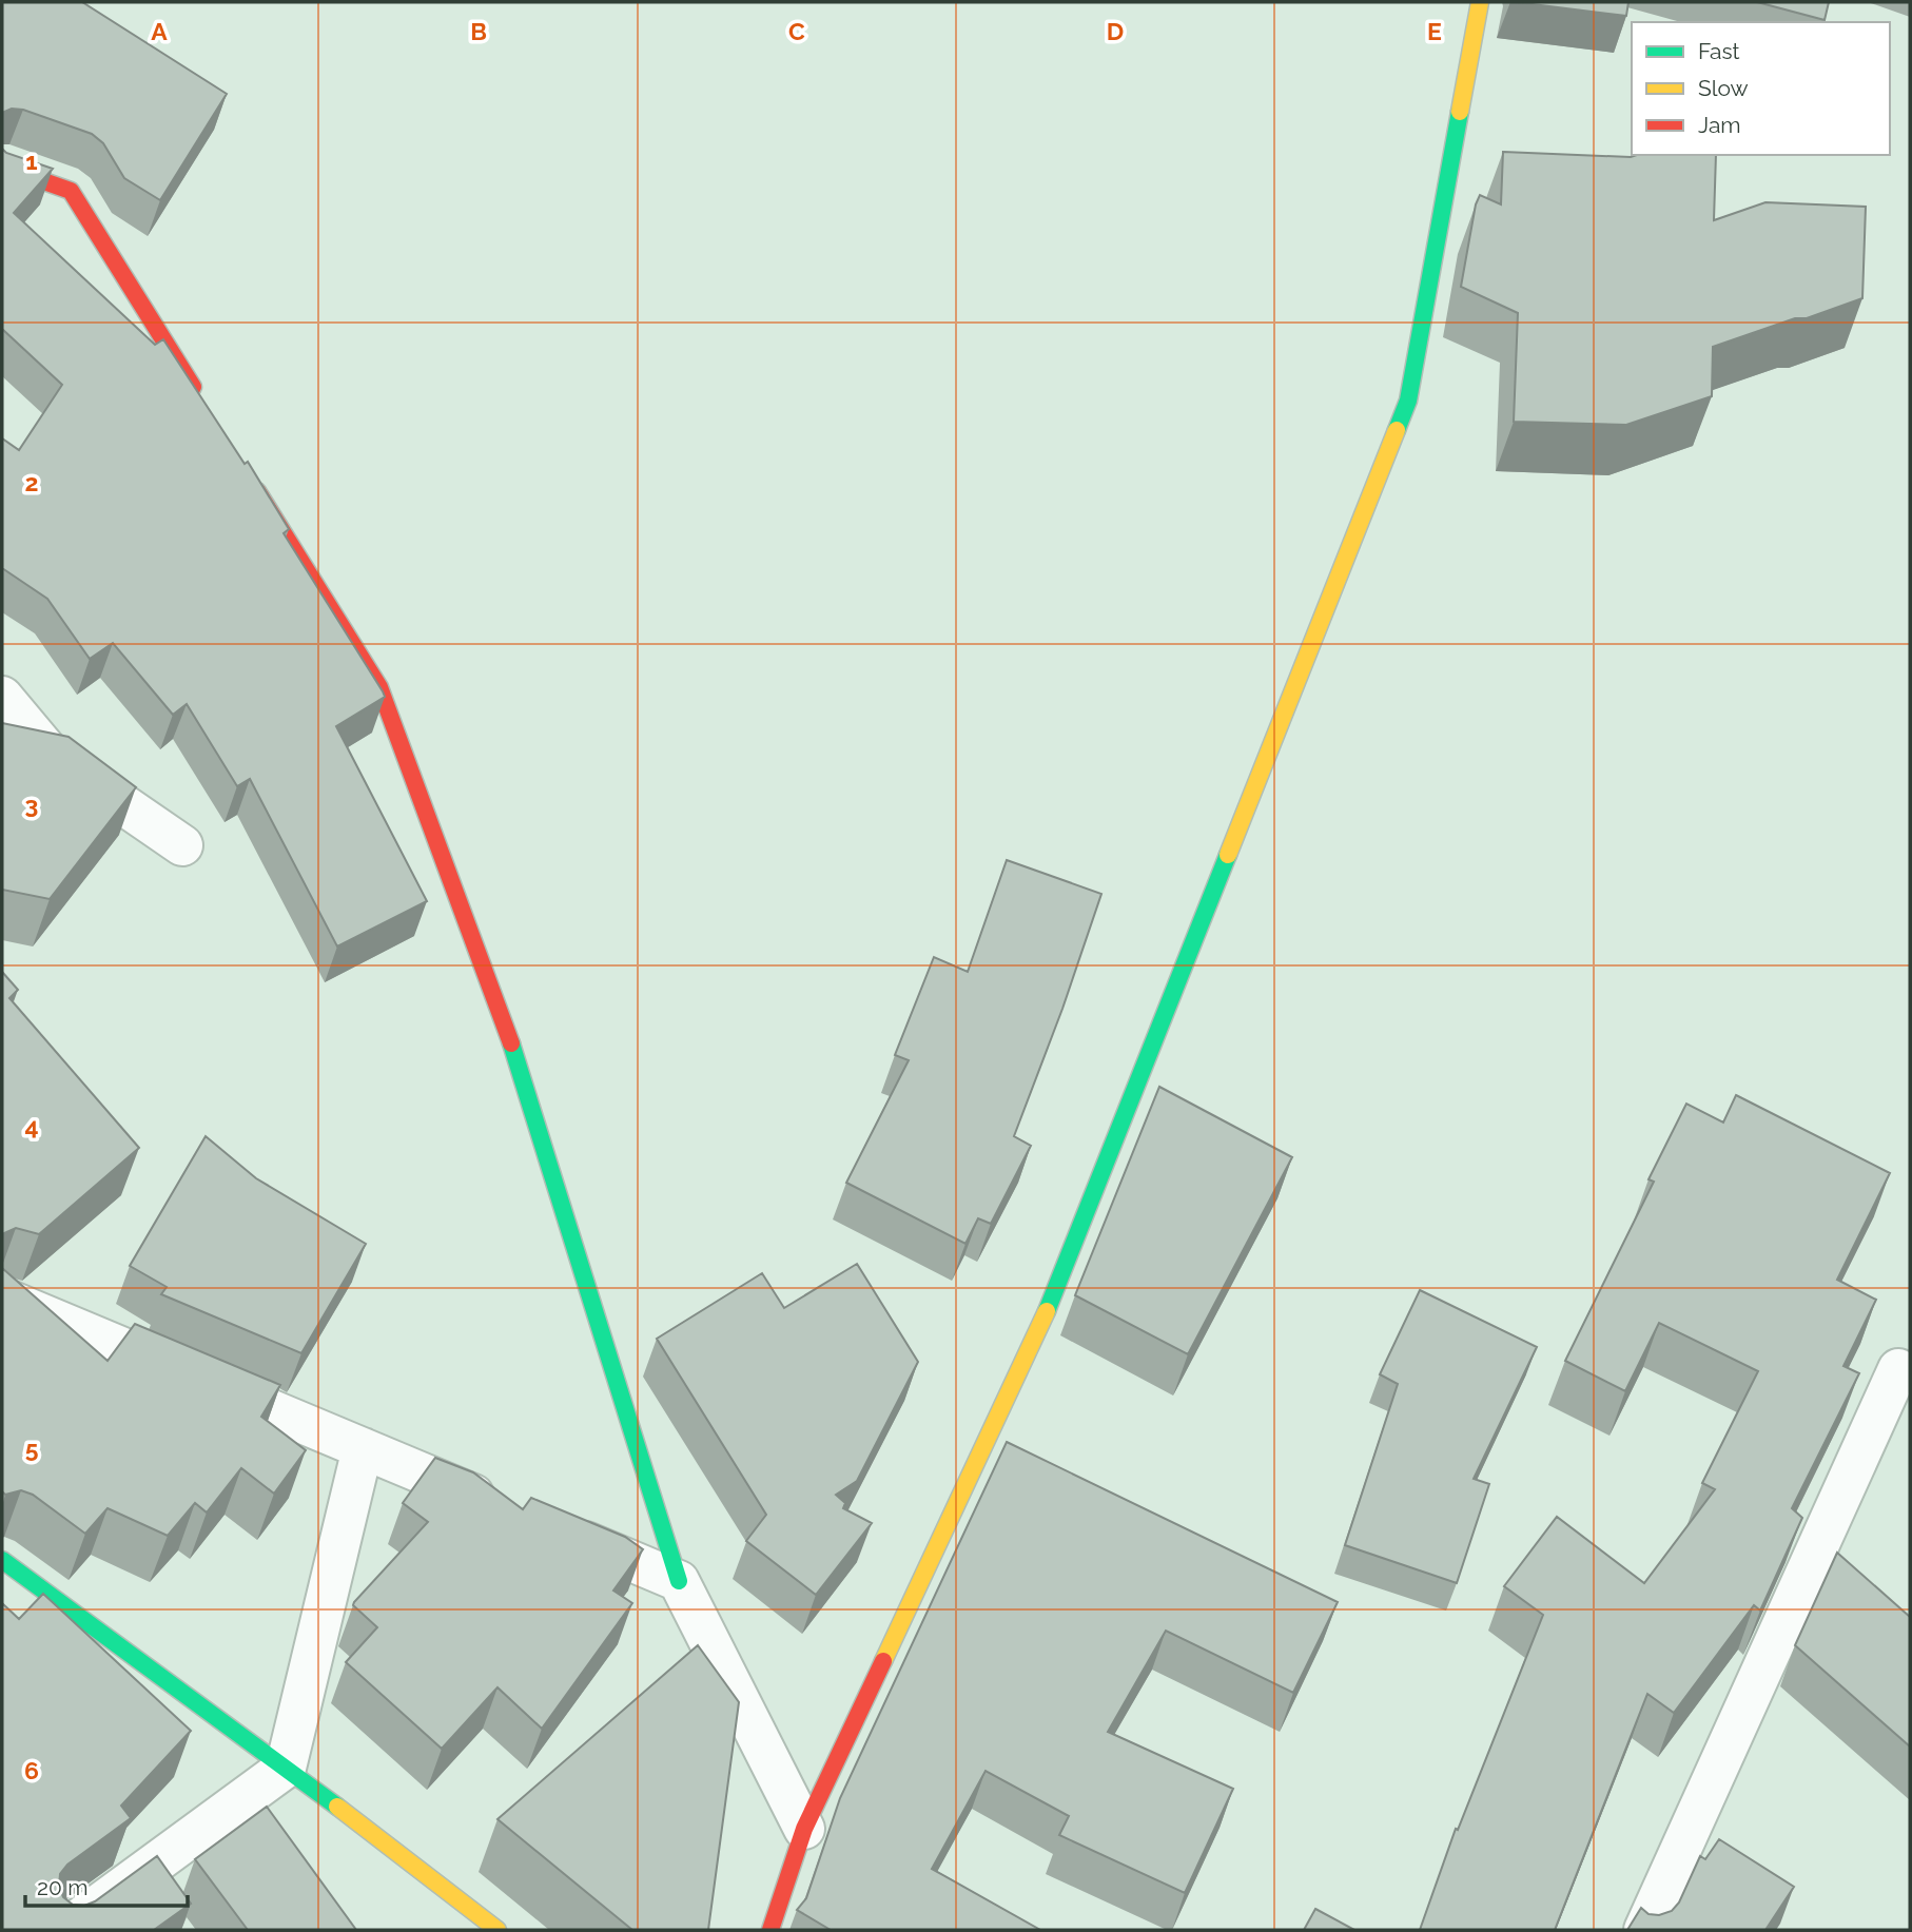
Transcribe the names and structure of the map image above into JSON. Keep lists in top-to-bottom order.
{
  "legend": ["Fast", "Slow", "Jam"],
  "scale_bar": "20 m",
  "grid": {
    "columns": [
      "A",
      "B",
      "C",
      "D",
      "E"
    ],
    "rows": [
      "1",
      "2",
      "3",
      "4",
      "5",
      "6"
    ]
  }
}
